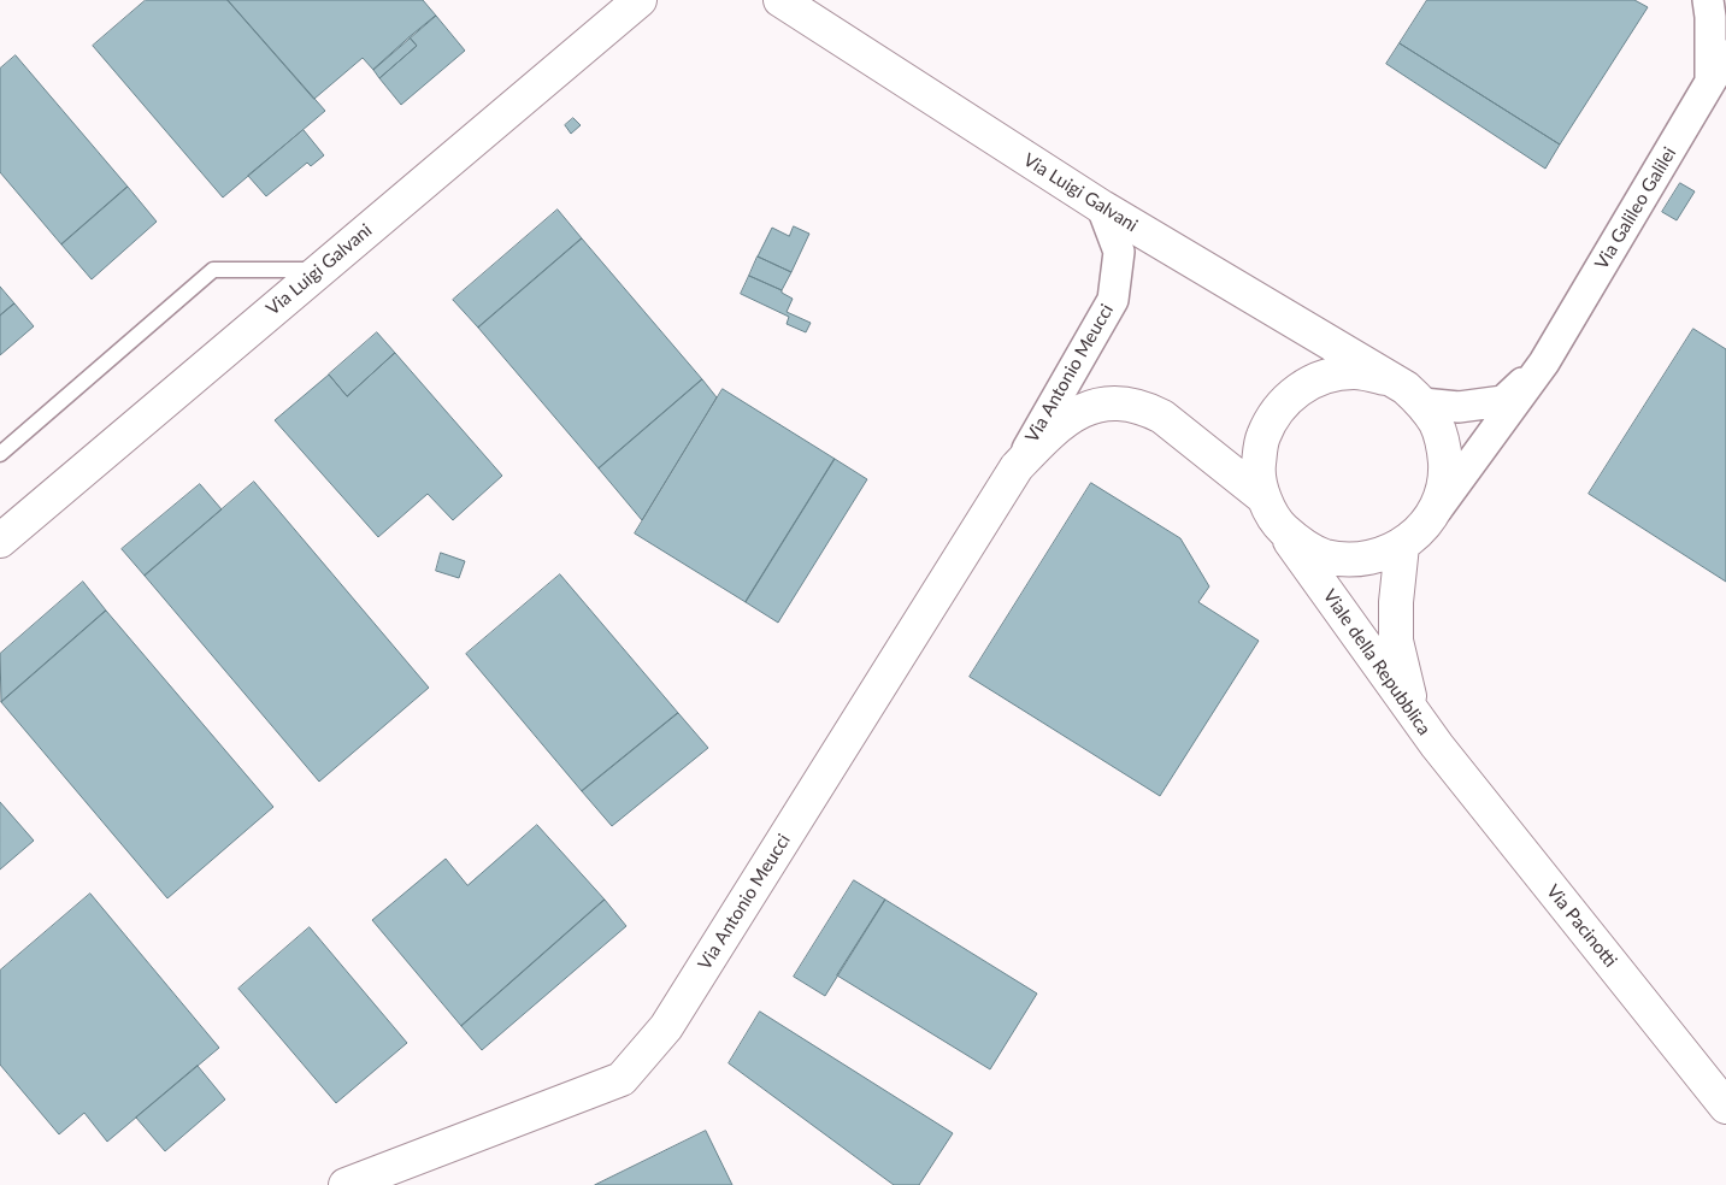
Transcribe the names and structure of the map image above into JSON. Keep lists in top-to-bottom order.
{
  "streets": {
    "main road": [
      "Via Luigi Galvani",
      "Via Antonio Meucci",
      "Viale della Repubblica",
      "Via Pacinotti"
    ],
    "street": ["Via Galileo Galilei"]
  },
  "crossings": [
    ["Via Luigi Galvani", "Via Galileo Galilei"],
    ["Via Luigi Galvani", "Via Antonio Meucci"],
    ["Via Luigi Galvani", "Viale della Repubblica"],
    ["Via Galileo Galilei", "Via Antonio Meucci"],
    ["Via Galileo Galilei", "Viale della Repubblica"],
    ["Via Antonio Meucci", "Viale della Repubblica"],
    ["Viale della Repubblica", "Via Pacinotti"]
  ]
}
